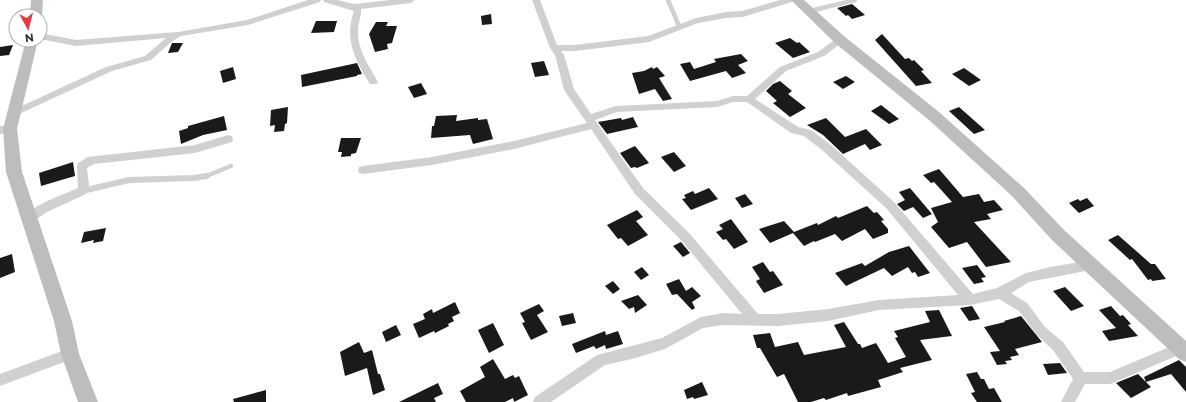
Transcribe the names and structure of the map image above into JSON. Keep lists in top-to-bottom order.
{
  "north": "bottom"
}
